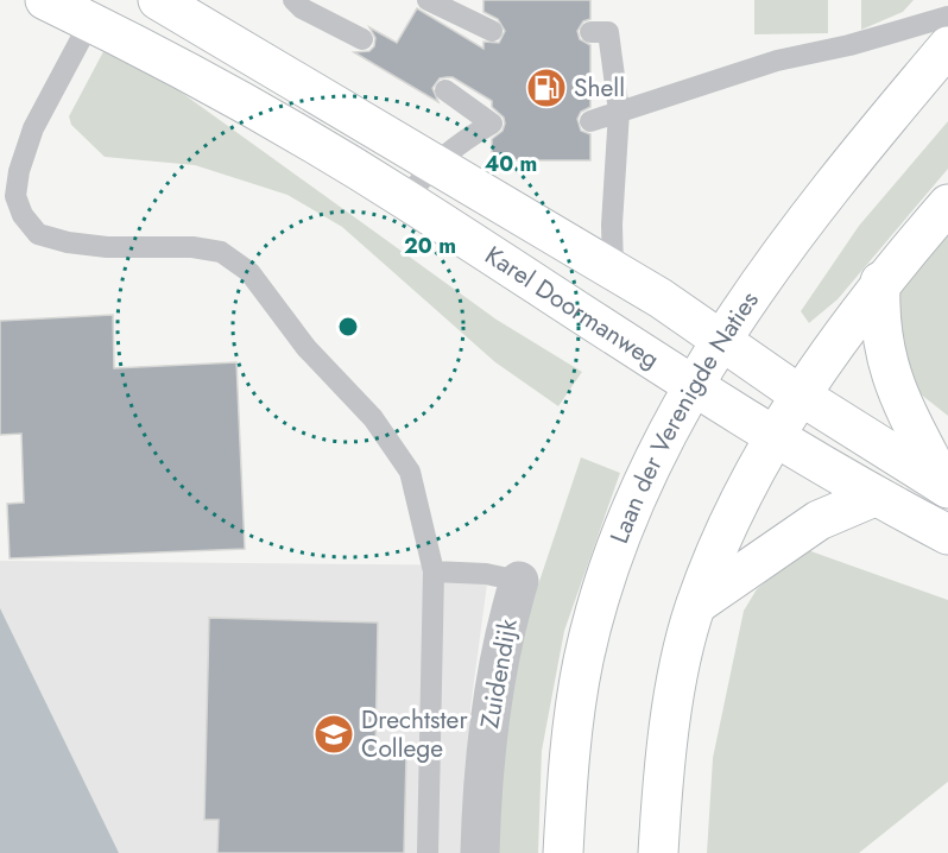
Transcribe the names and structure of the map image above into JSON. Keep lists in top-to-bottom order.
{
  "streets": {
    "main road": ["Karel Doormanweg", "Laan der Verenigde Naties"],
    "street": ["Zuidendijk"]
  },
  "crossings": [
    ["Karel Doormanweg", "Laan der Verenigde Naties"]
  ],
  "places": {
    "fuel station": ["Shell"],
    "school or university": ["Drechtster College"]
  },
  "rings": ["40 m", "20 m"]
}
